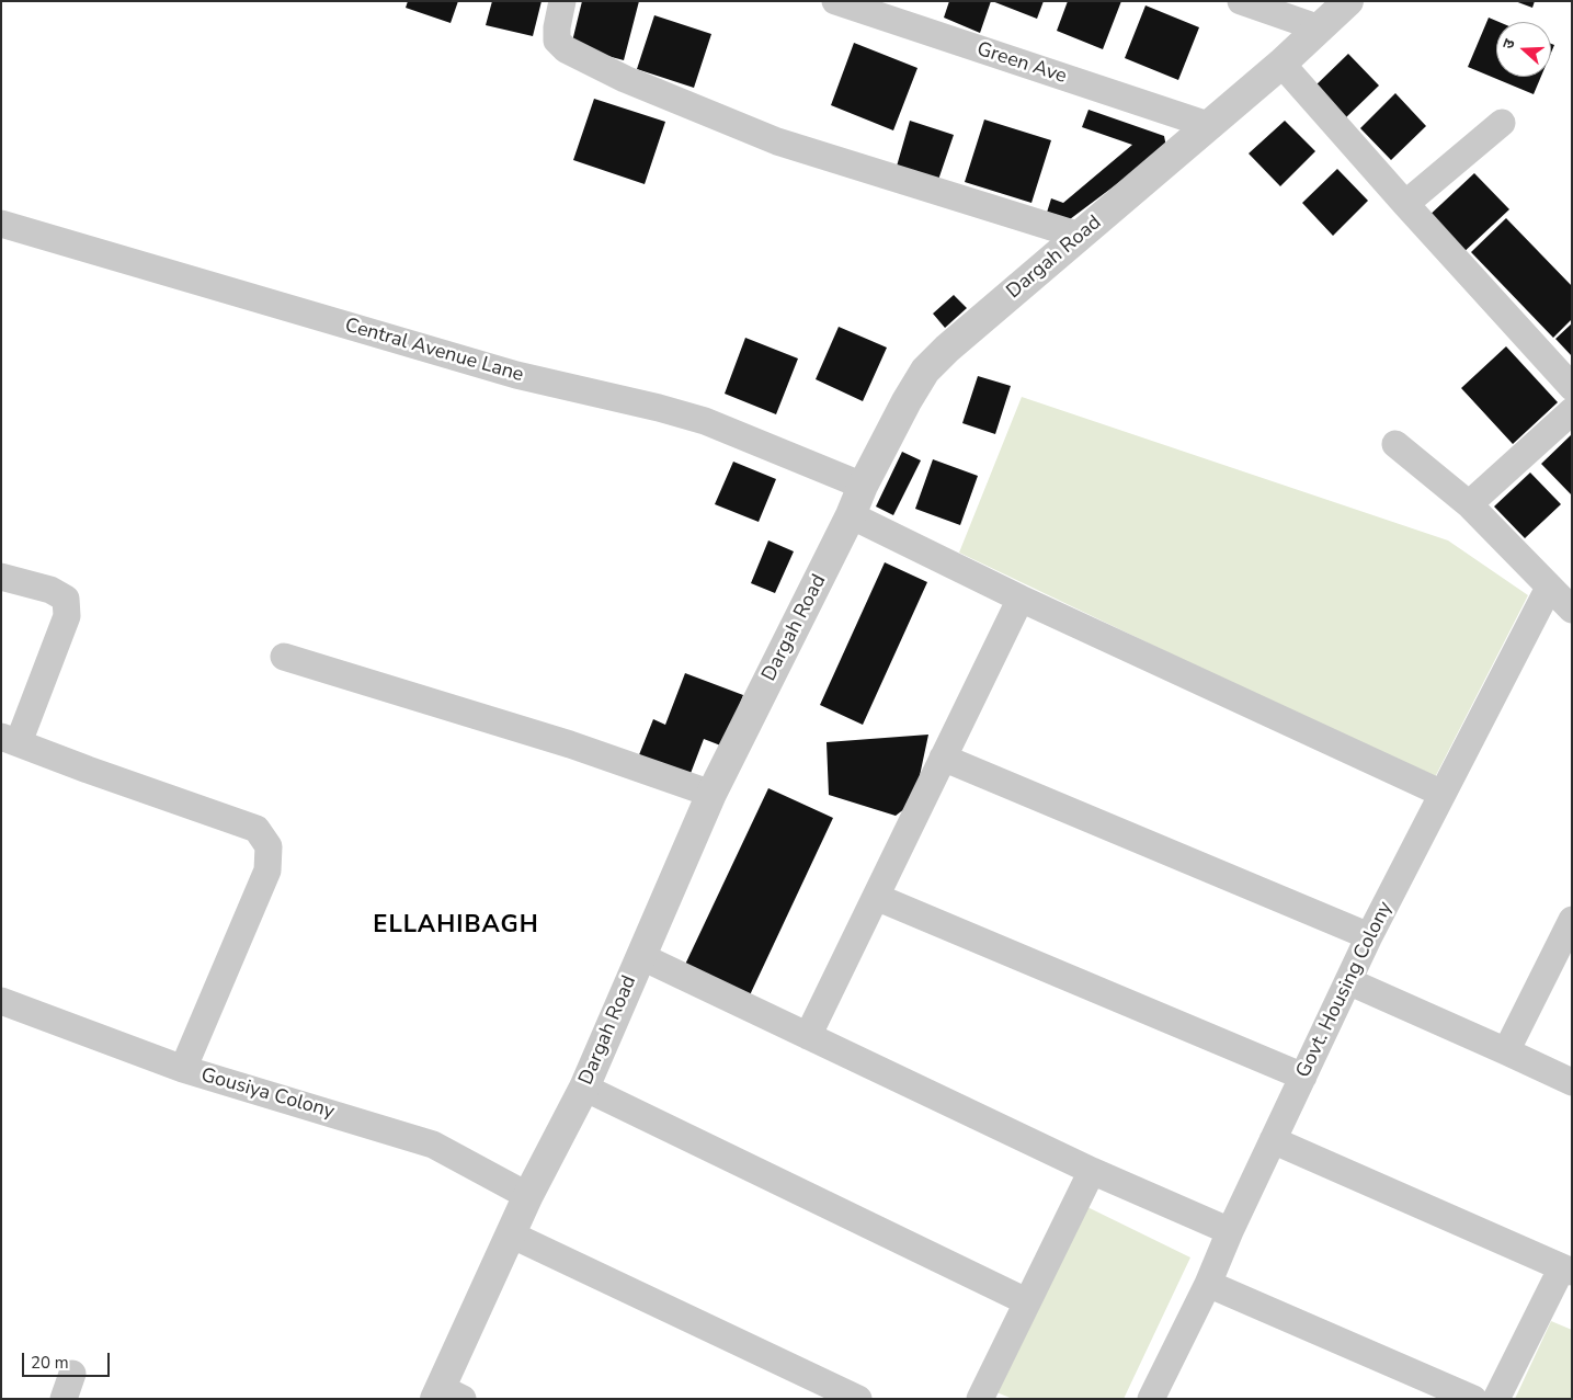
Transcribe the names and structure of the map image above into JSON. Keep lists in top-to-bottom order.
{
  "streets": {
    "street": [
      "Green Ave",
      "Dargah Road",
      "Central Avenue Lane",
      "Govt. Housing Colony",
      "Gousiya Colony"
    ]
  },
  "crossings": [
    ["Green Ave", "Dargah Road"],
    ["Dargah Road", "Central Avenue Lane"],
    ["Dargah Road", "Gousiya Colony"]
  ],
  "districts": ["ELLAHIBAGH"],
  "scale_bar": "20 m",
  "north": "left"
}
